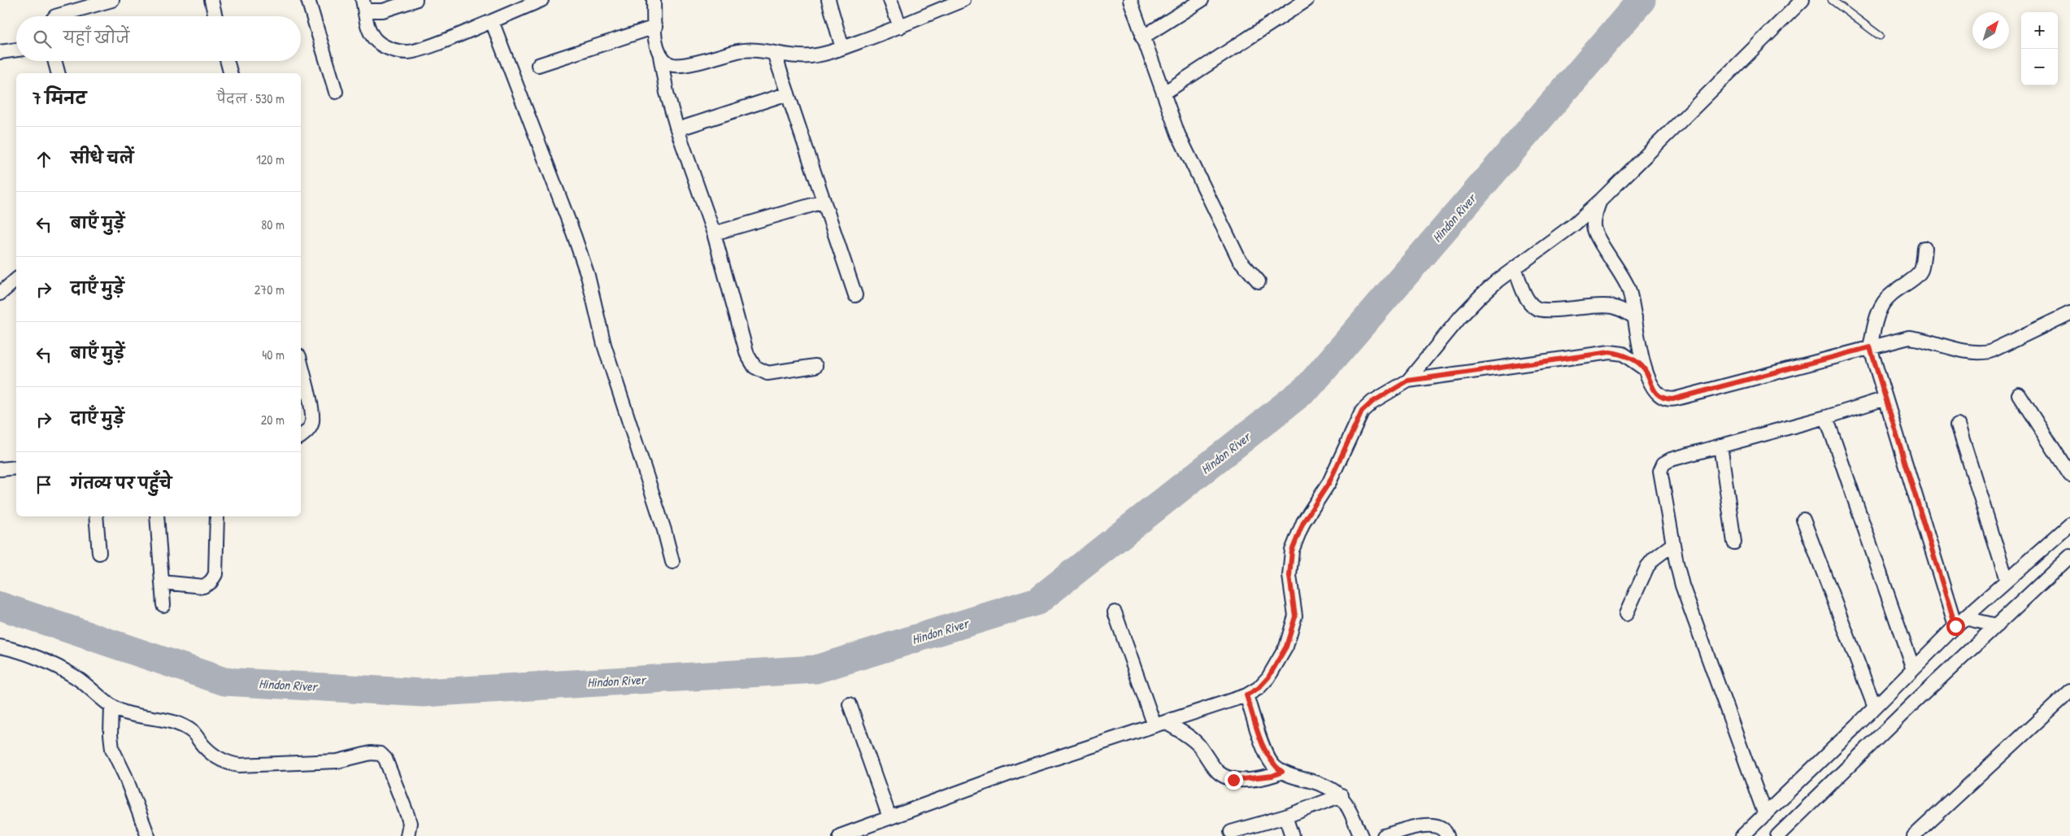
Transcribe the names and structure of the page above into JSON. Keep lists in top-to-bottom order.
{
  "water": ["Hindon River"],
  "north": "top right",
  "page": {
    "map_buttons": ["+", "−"],
    "search": "यहाँ खोजें",
    "heading": ["7 मिनट", "पैदल · 530 m"],
    "list": [
      ["सीधे चलें", "120 m"],
      ["बाएँ मुड़ें", "80 m"],
      ["दाएँ मुड़ें", "270 m"],
      ["बाएँ मुड़ें", "40 m"],
      ["दाएँ मुड़ें", "20 m"],
      "गंतव्य पर पहुँचे"
    ]
  }
}
